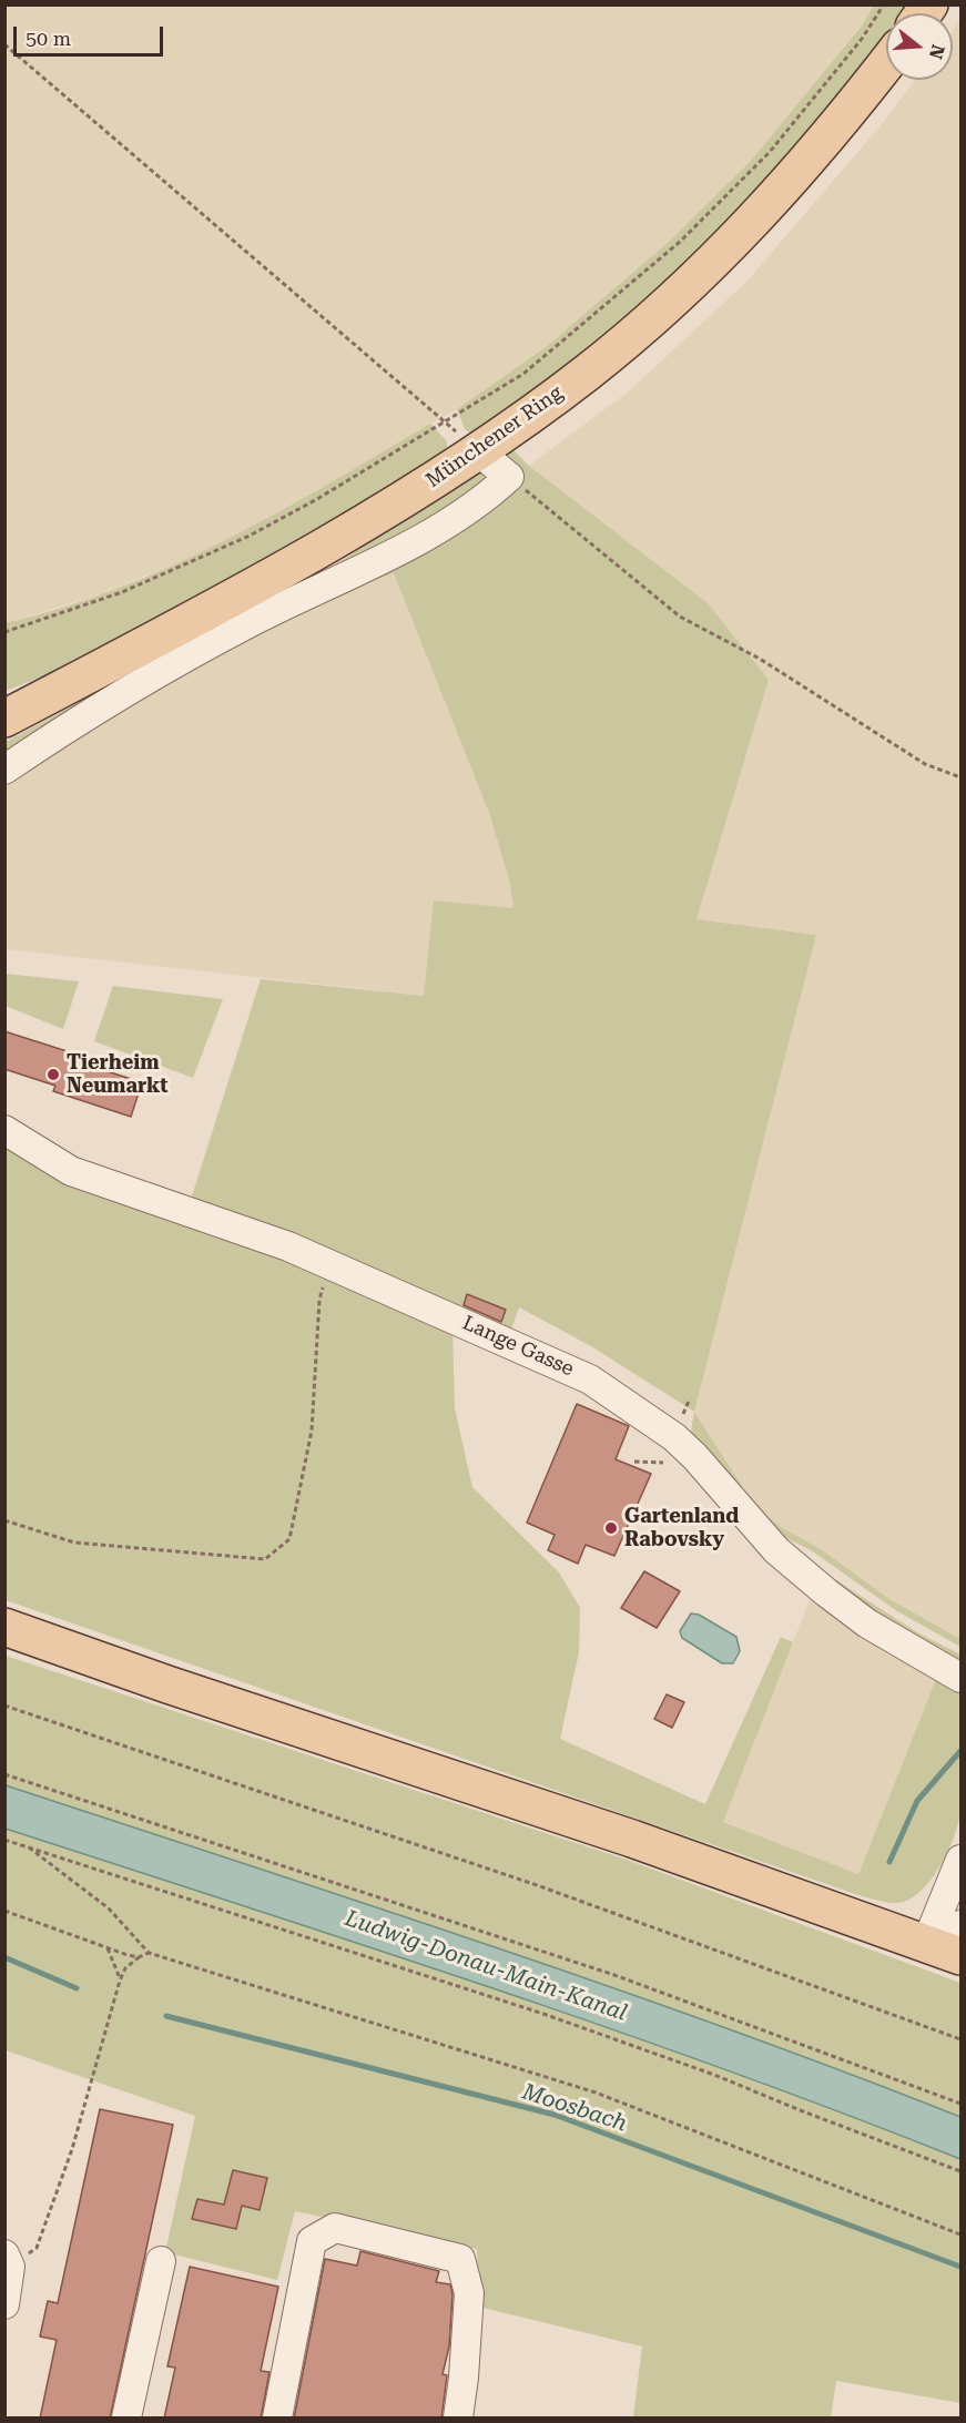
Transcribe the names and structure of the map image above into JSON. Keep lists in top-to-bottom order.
{
  "streets": {
    "main road": ["Münchener Ring"],
    "street": ["Lange Gasse"]
  },
  "water": ["Ludwig-Donau-Main-Kanal", "Moosbach"],
  "places": ["Tierheim Neumarkt", "Gartenland Rabovsky"],
  "scale_bar": "50 m",
  "north": "right"
}
